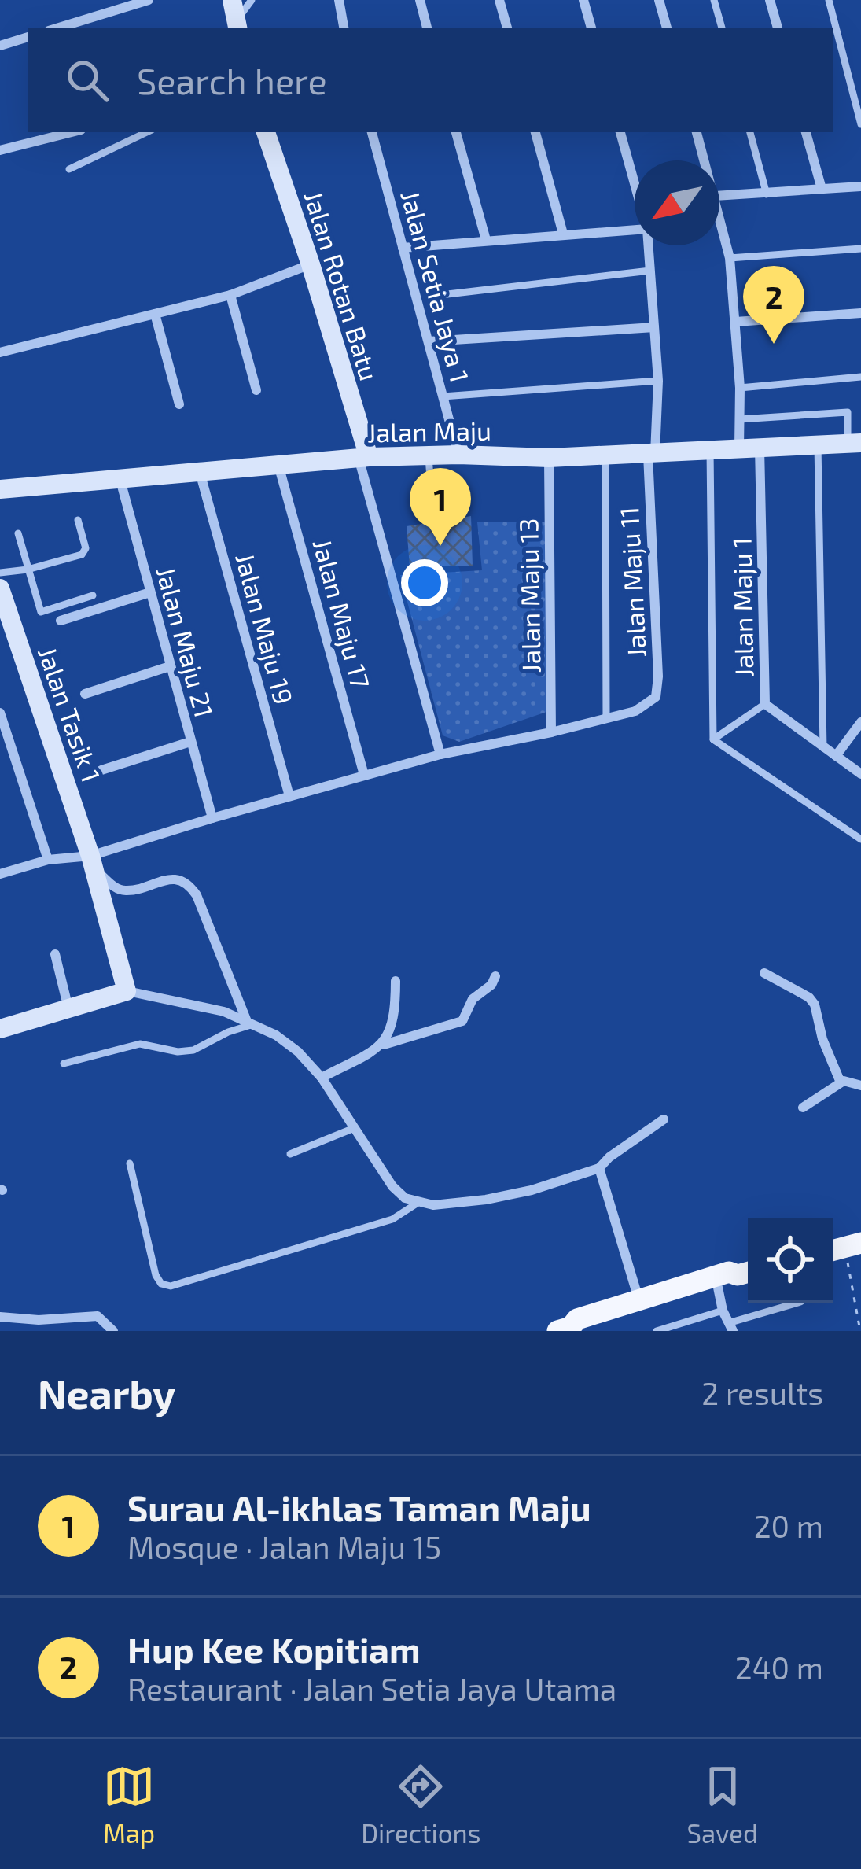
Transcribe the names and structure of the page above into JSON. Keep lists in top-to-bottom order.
{
  "streets": {
    "street": [
      "Jalan Rotan Batu",
      "Jalan Setia Jaya 1",
      "Jalan Maju",
      "Jalan Maju 11",
      "Jalan Maju 13",
      "Jalan Maju 1",
      "Jalan Maju 17",
      "Jalan Maju 19",
      "Jalan Maju 21",
      "Jalan Tasik 1"
    ]
  },
  "crossings": [
    ["Jalan Rotan Batu", "Jalan Maju"],
    ["Jalan Setia Jaya 1", "Jalan Maju"],
    ["Jalan Maju", "Jalan Maju 11"],
    ["Jalan Maju", "Jalan Maju 13"],
    ["Jalan Maju", "Jalan Maju 1"],
    ["Jalan Maju", "Jalan Maju 17"],
    ["Jalan Maju", "Jalan Maju 19"],
    ["Jalan Maju", "Jalan Maju 21"]
  ],
  "north": "bottom left",
  "page": {
    "search": "Search here",
    "pins": ["2", "1"],
    "heading": ["Nearby", "2 results"],
    "list": [
      {
        "mark": "1",
        "name": "Surau Al-ikhlas Taman Maju",
        "note": "Mosque · Jalan Maju 15",
        "value": "20 m"
      },
      {
        "mark": "2",
        "name": "Hup Kee Kopitiam",
        "note": "Restaurant · Jalan Setia Jaya Utama",
        "value": "240 m"
      }
    ],
    "nav": ["Map", "Directions", "Saved"]
  }
}
